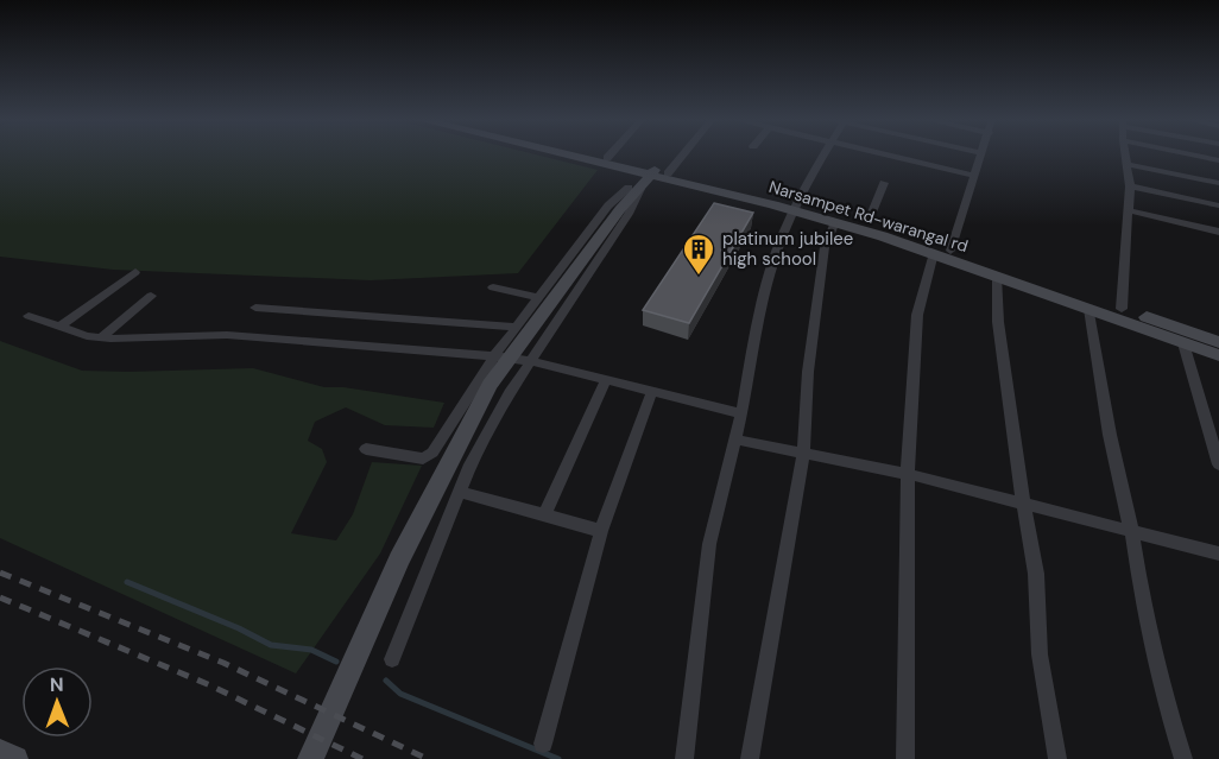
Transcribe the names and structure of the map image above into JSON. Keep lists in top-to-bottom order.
{
  "streets": {
    "main road": ["Narsampet Rd-warangal rd"]
  },
  "places": {
    "building": ["platinum jubilee high school"]
  },
  "north": "top"
}
